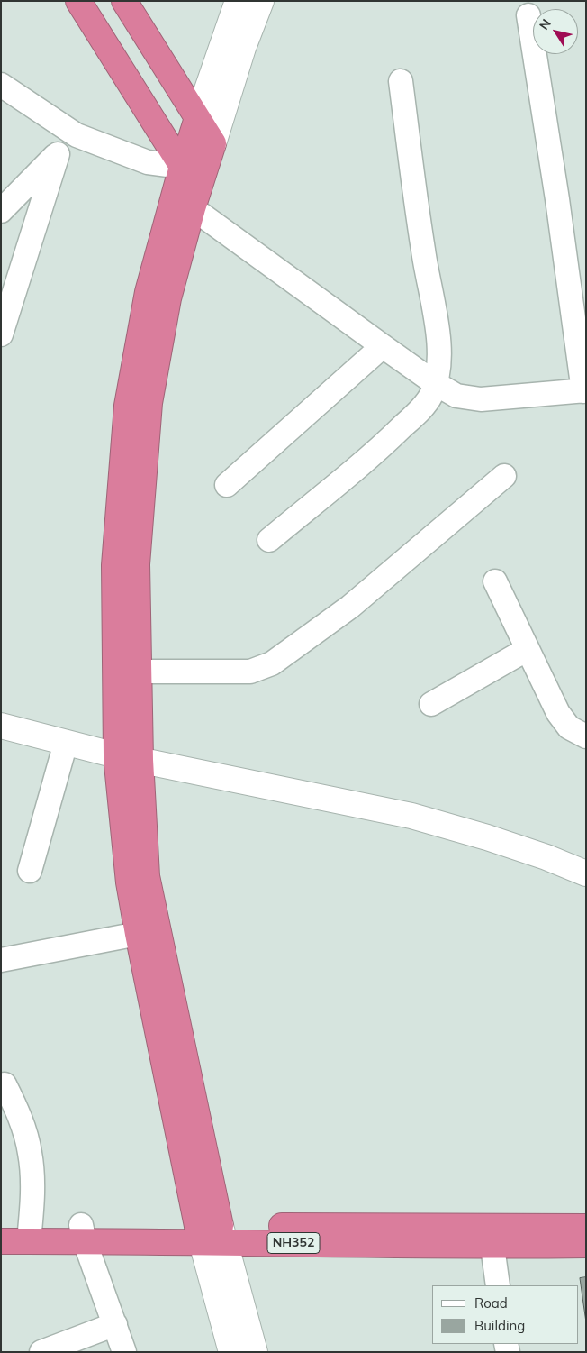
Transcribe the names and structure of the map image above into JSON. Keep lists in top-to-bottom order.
{
  "streets": {
    "highway": ["NH352"]
  },
  "legend": ["Road", "Building"],
  "north": "top left"
}
